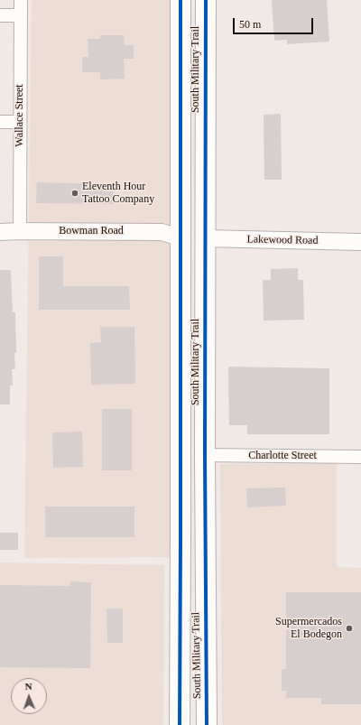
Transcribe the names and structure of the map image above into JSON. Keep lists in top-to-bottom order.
{
  "streets": {
    "main road": ["South Military Trail"],
    "street": [
      "Wallace Street",
      "Bowman Road",
      "Lakewood Road",
      "Charlotte Street"
    ]
  },
  "crossings": [
    ["South Military Trail", "Bowman Road"],
    ["South Military Trail", "Lakewood Road"],
    ["South Military Trail", "Charlotte Street"],
    ["Wallace Street", "Bowman Road"]
  ],
  "places": ["Eleventh Hour Tattoo Company", "Supermercados El Bodegon"],
  "scale_bar": "50 m",
  "north": "top"
}
